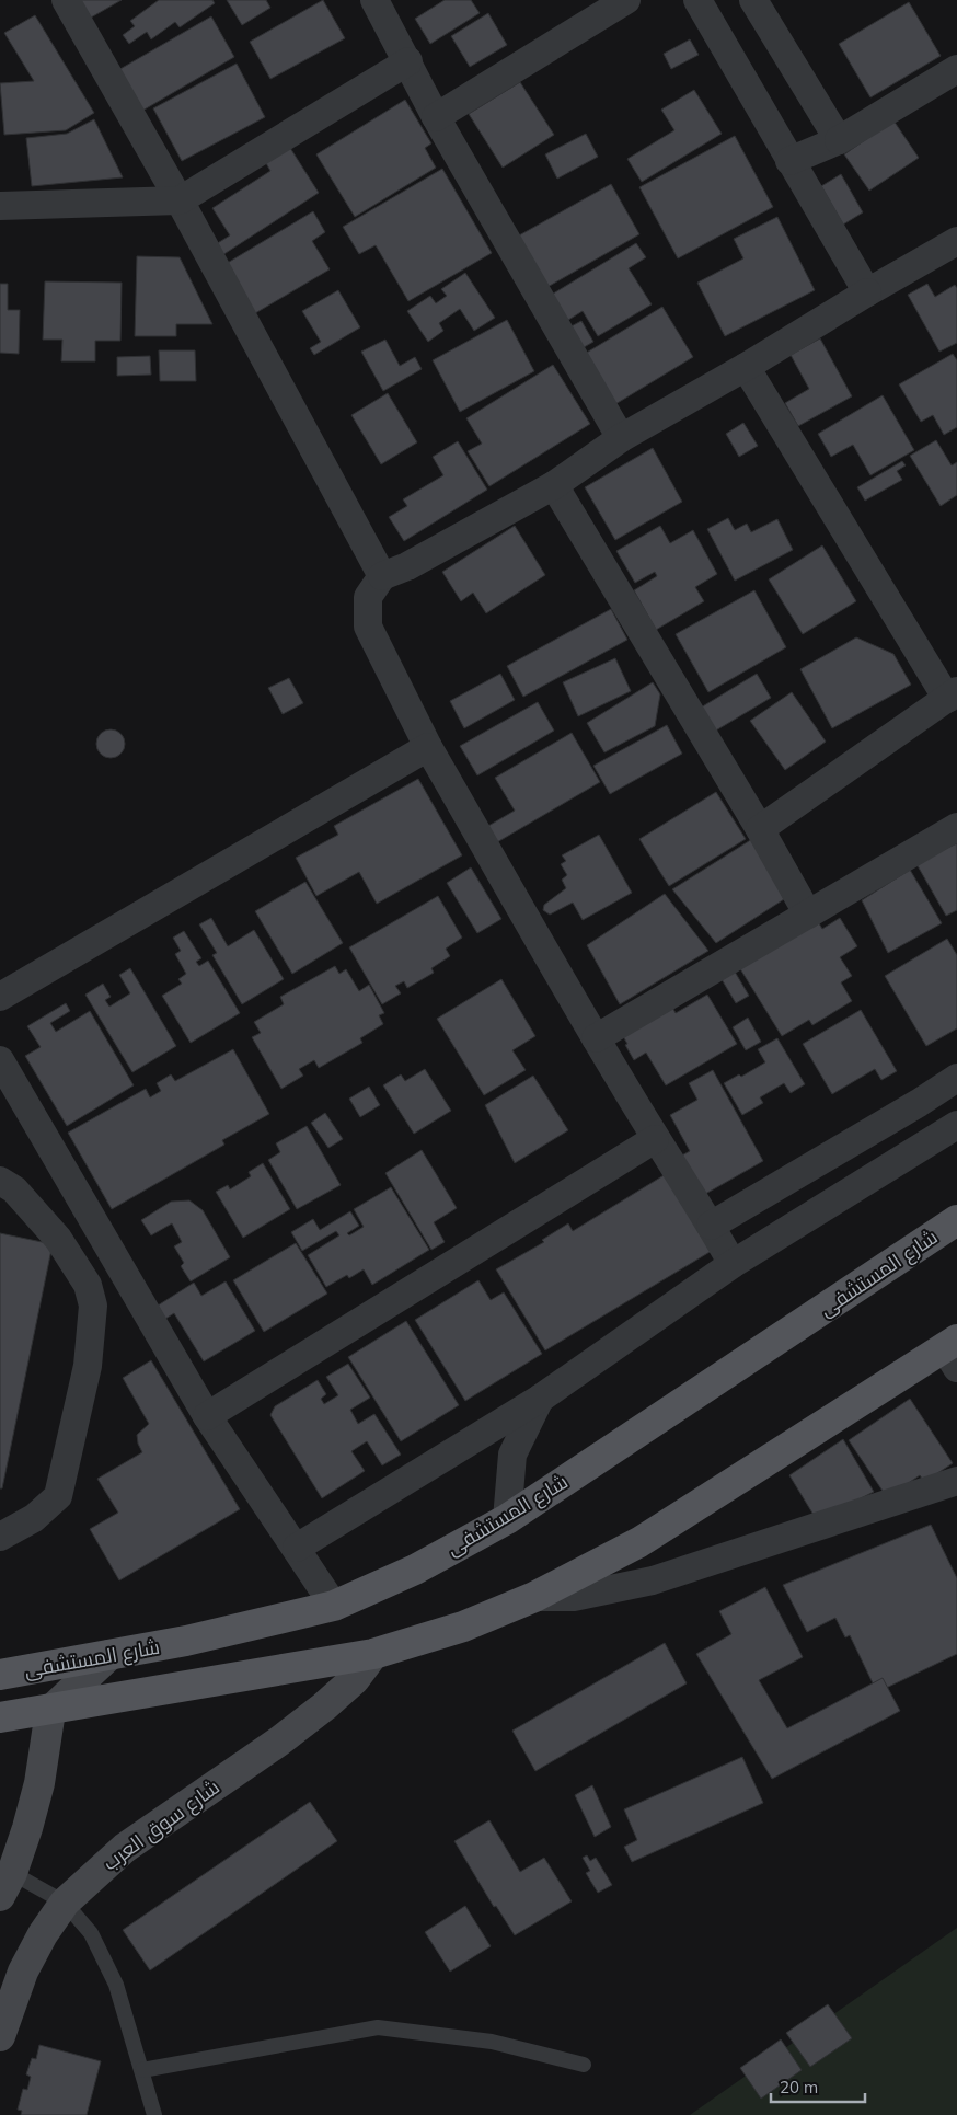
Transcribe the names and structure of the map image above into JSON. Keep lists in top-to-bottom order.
{
  "streets": {
    "main road": ["شارع المستشفى", "شارع سوق العرب"]
  },
  "scale_bar": "20 m"
}
